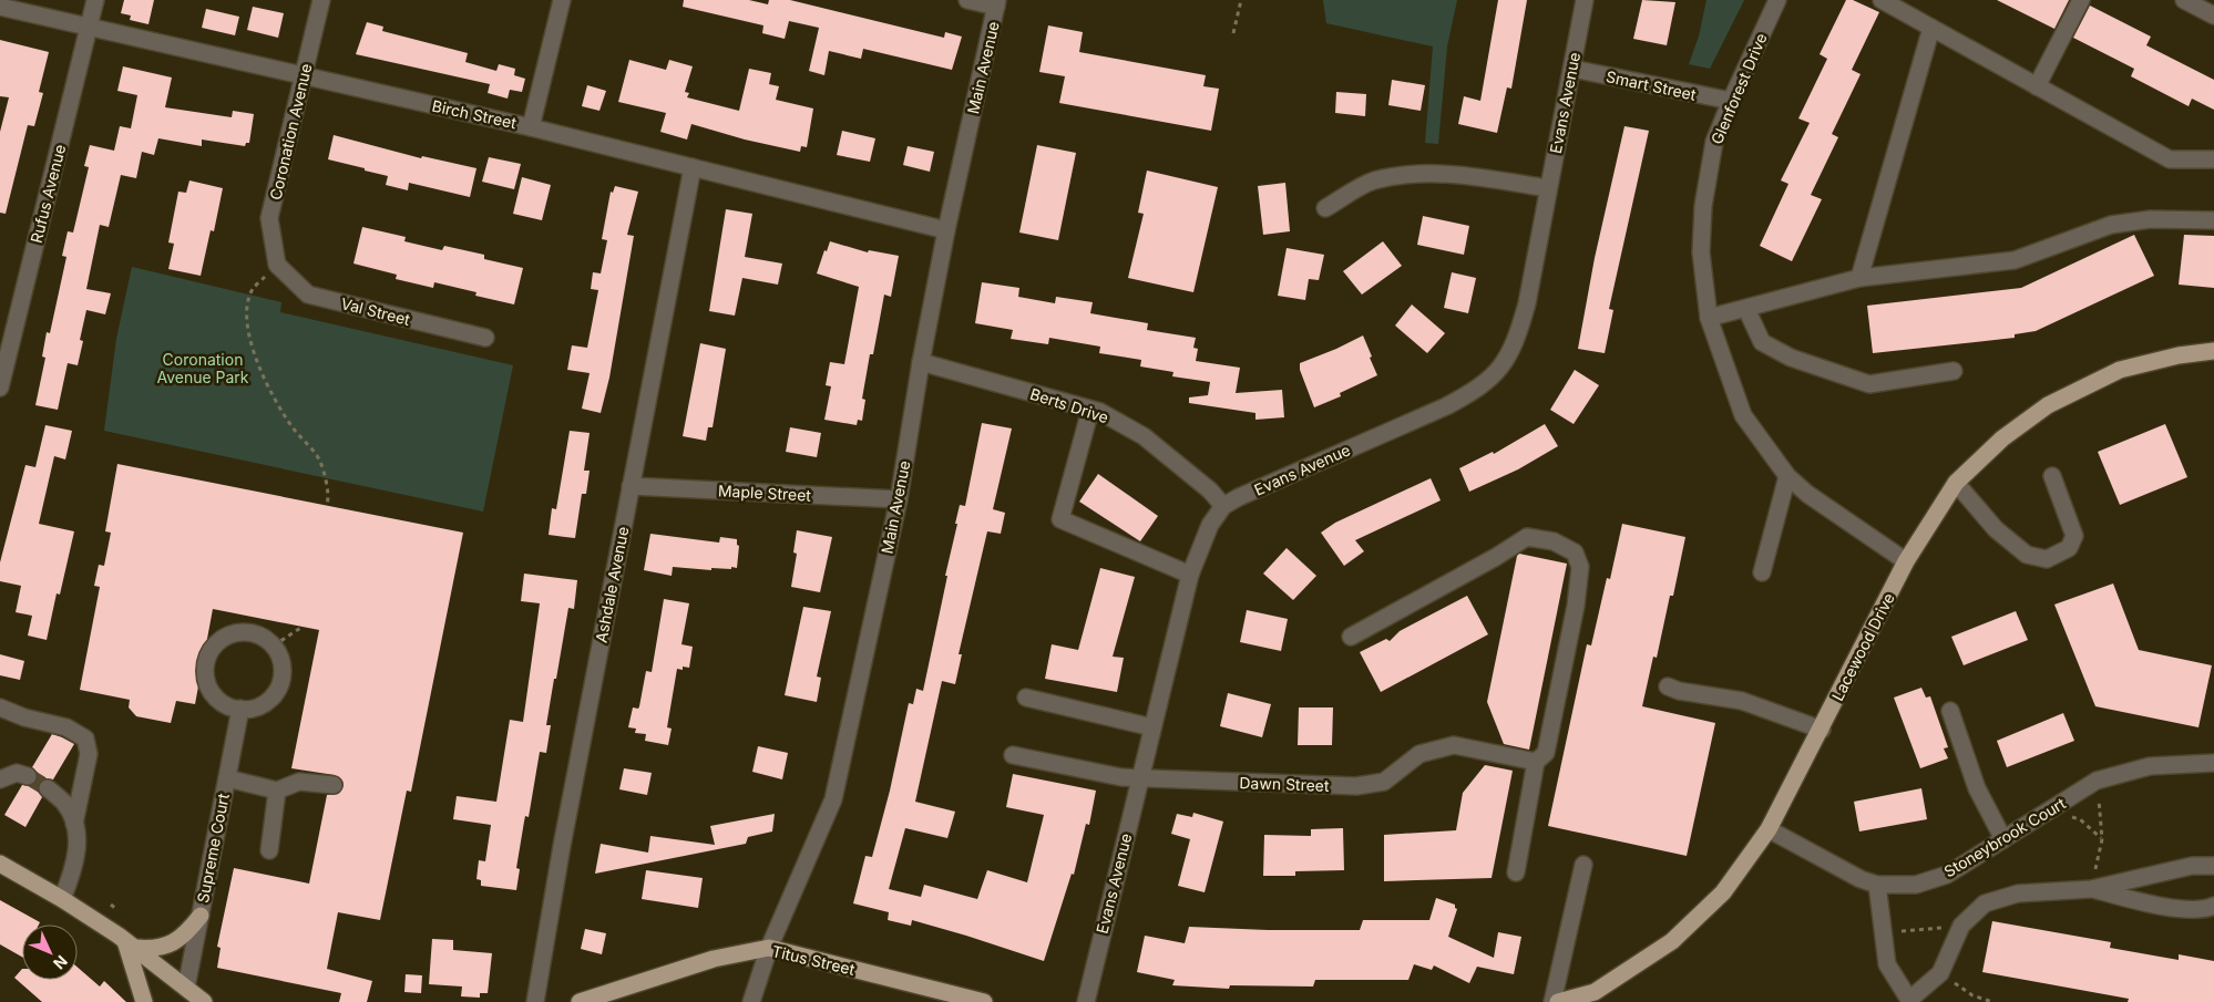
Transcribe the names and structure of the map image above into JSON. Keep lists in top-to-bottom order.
{
  "streets": {
    "main road": ["Lacewood Drive", "Titus Street"],
    "street": [
      "Main Avenue",
      "Smart Street",
      "Glenforest Drive",
      "Evans Avenue",
      "Birch Street",
      "Coronation Avenue",
      "Rufus Avenue",
      "Val Street",
      "Berts Drive",
      "Maple Street",
      "Ashdale Avenue",
      "Dawn Street",
      "Stoneybrook Court",
      "Supreme Court"
    ]
  },
  "crossings": [
    ["Main Avenue", "Birch Street"],
    ["Main Avenue", "Berts Drive"],
    ["Main Avenue", "Maple Street"],
    ["Main Avenue", "Titus Street"],
    ["Smart Street", "Glenforest Drive"],
    ["Smart Street", "Evans Avenue"],
    ["Glenforest Drive", "Lacewood Drive"],
    ["Evans Avenue", "Berts Drive"],
    ["Evans Avenue", "Dawn Street"],
    ["Birch Street", "Coronation Avenue"],
    ["Birch Street", "Rufus Avenue"],
    ["Birch Street", "Ashdale Avenue"],
    ["Coronation Avenue", "Val Street"],
    ["Maple Street", "Ashdale Avenue"],
    ["Lacewood Drive", "Stoneybrook Court"]
  ],
  "parks": ["Coronation Avenue Park"],
  "north": "bottom right"
}
